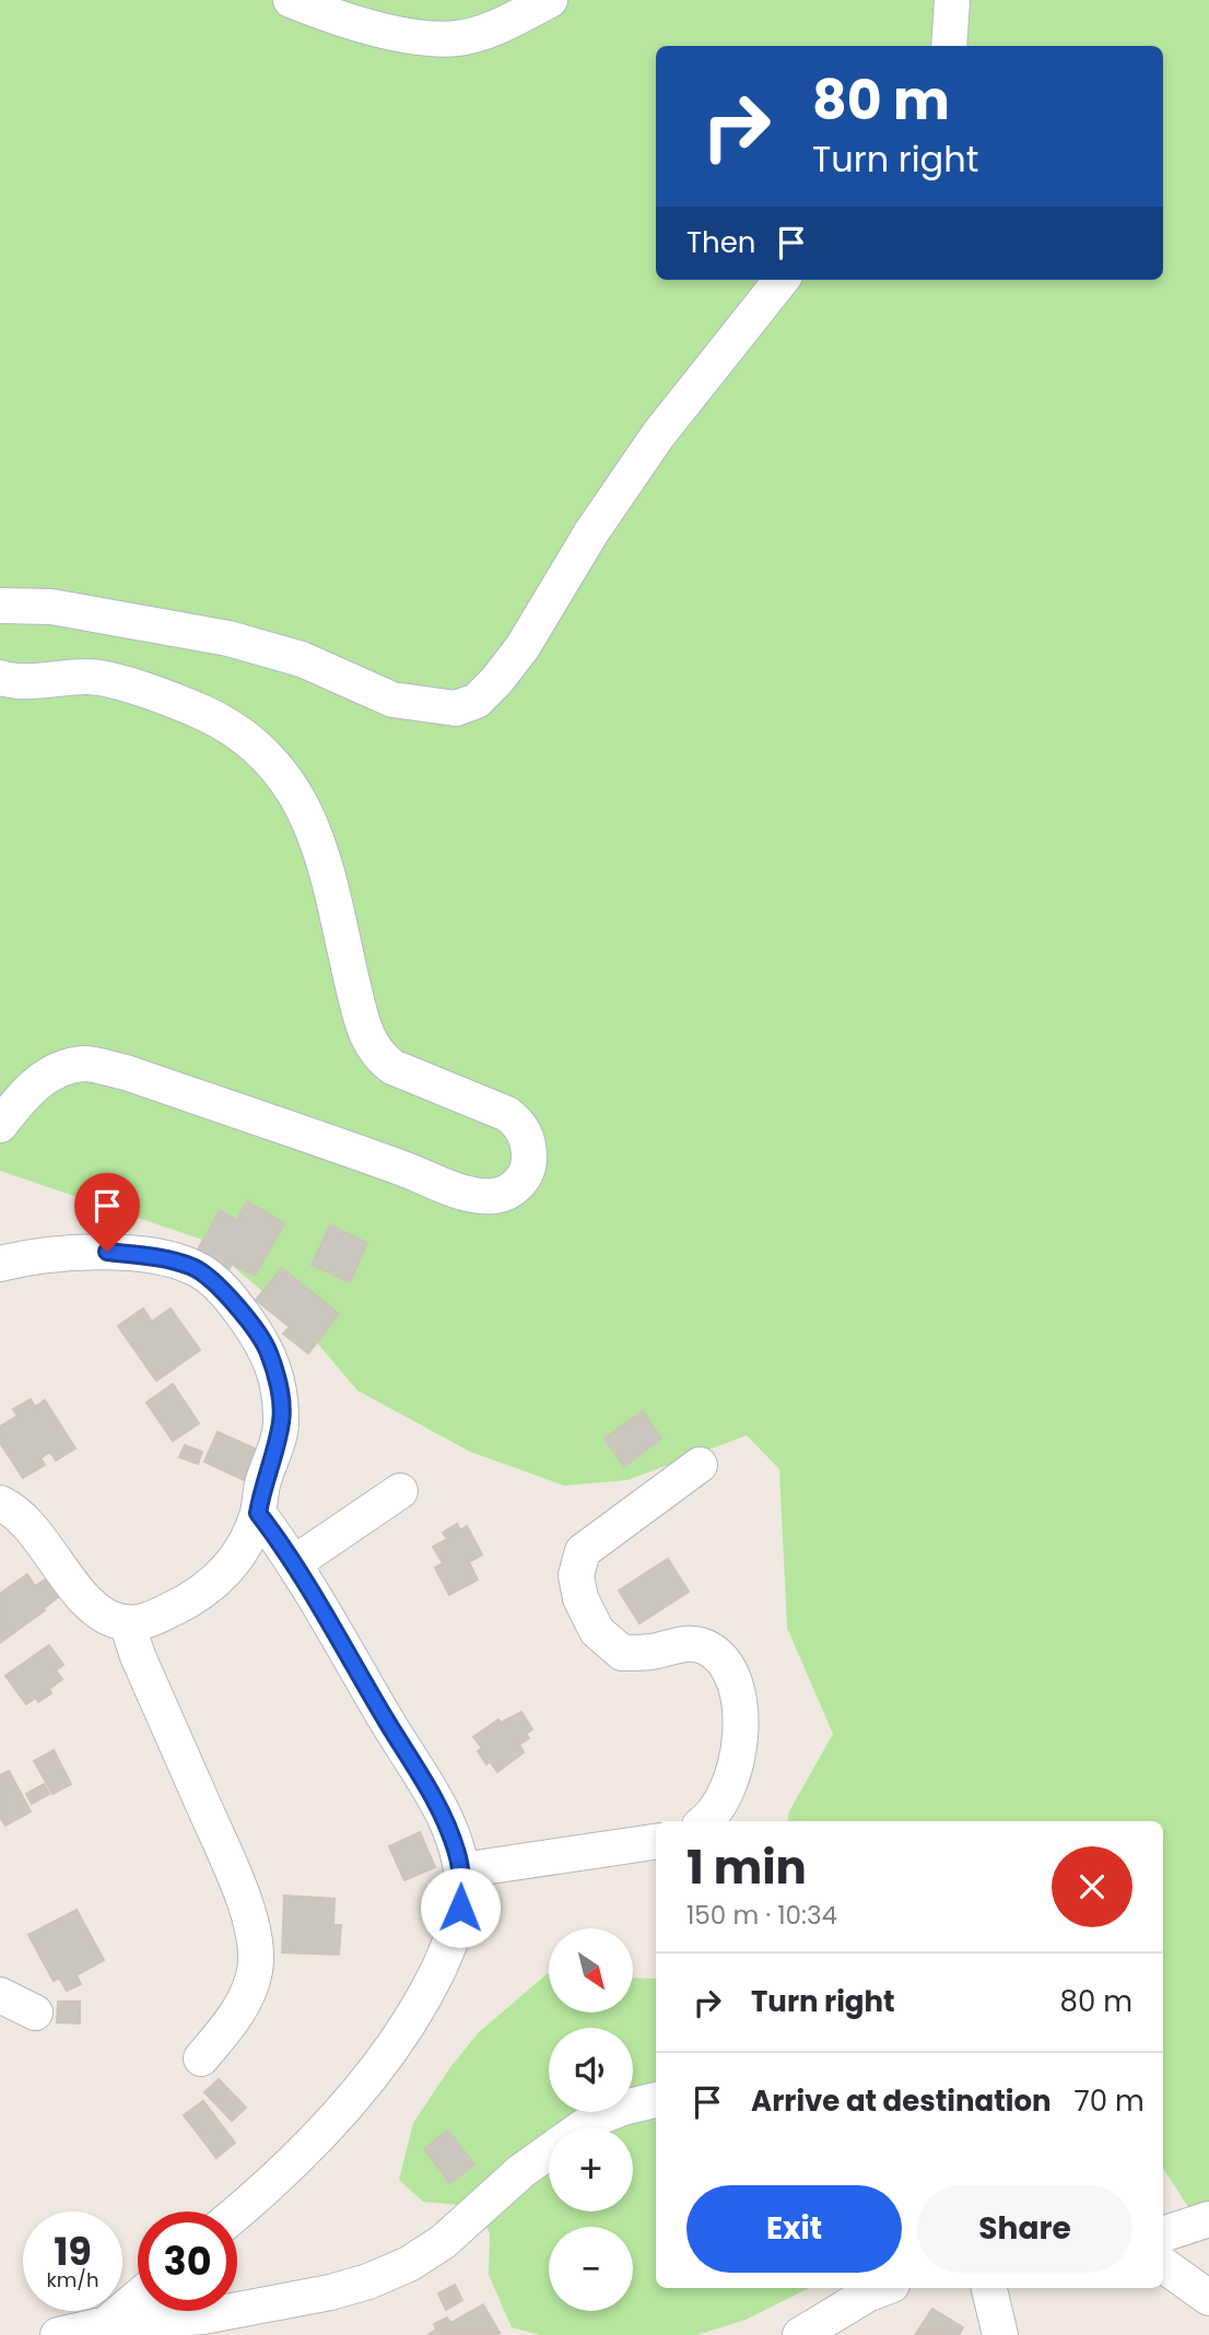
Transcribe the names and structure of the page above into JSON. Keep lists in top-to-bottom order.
{
  "north": "bottom right",
  "page": {
    "turn": ["80 m", "Turn right"],
    "then": "Then",
    "heading": ["1 min", "150 m · 10:34"],
    "map_buttons": ["+", "−"],
    "list": [
      {
        "name": "Turn right",
        "value": "80 m"
      },
      {
        "name": "Arrive at destination",
        "value": "70 m"
      }
    ],
    "buttons": ["Exit", "Share"],
    "speed": "19 km/h",
    "limit": "30"
  }
}
